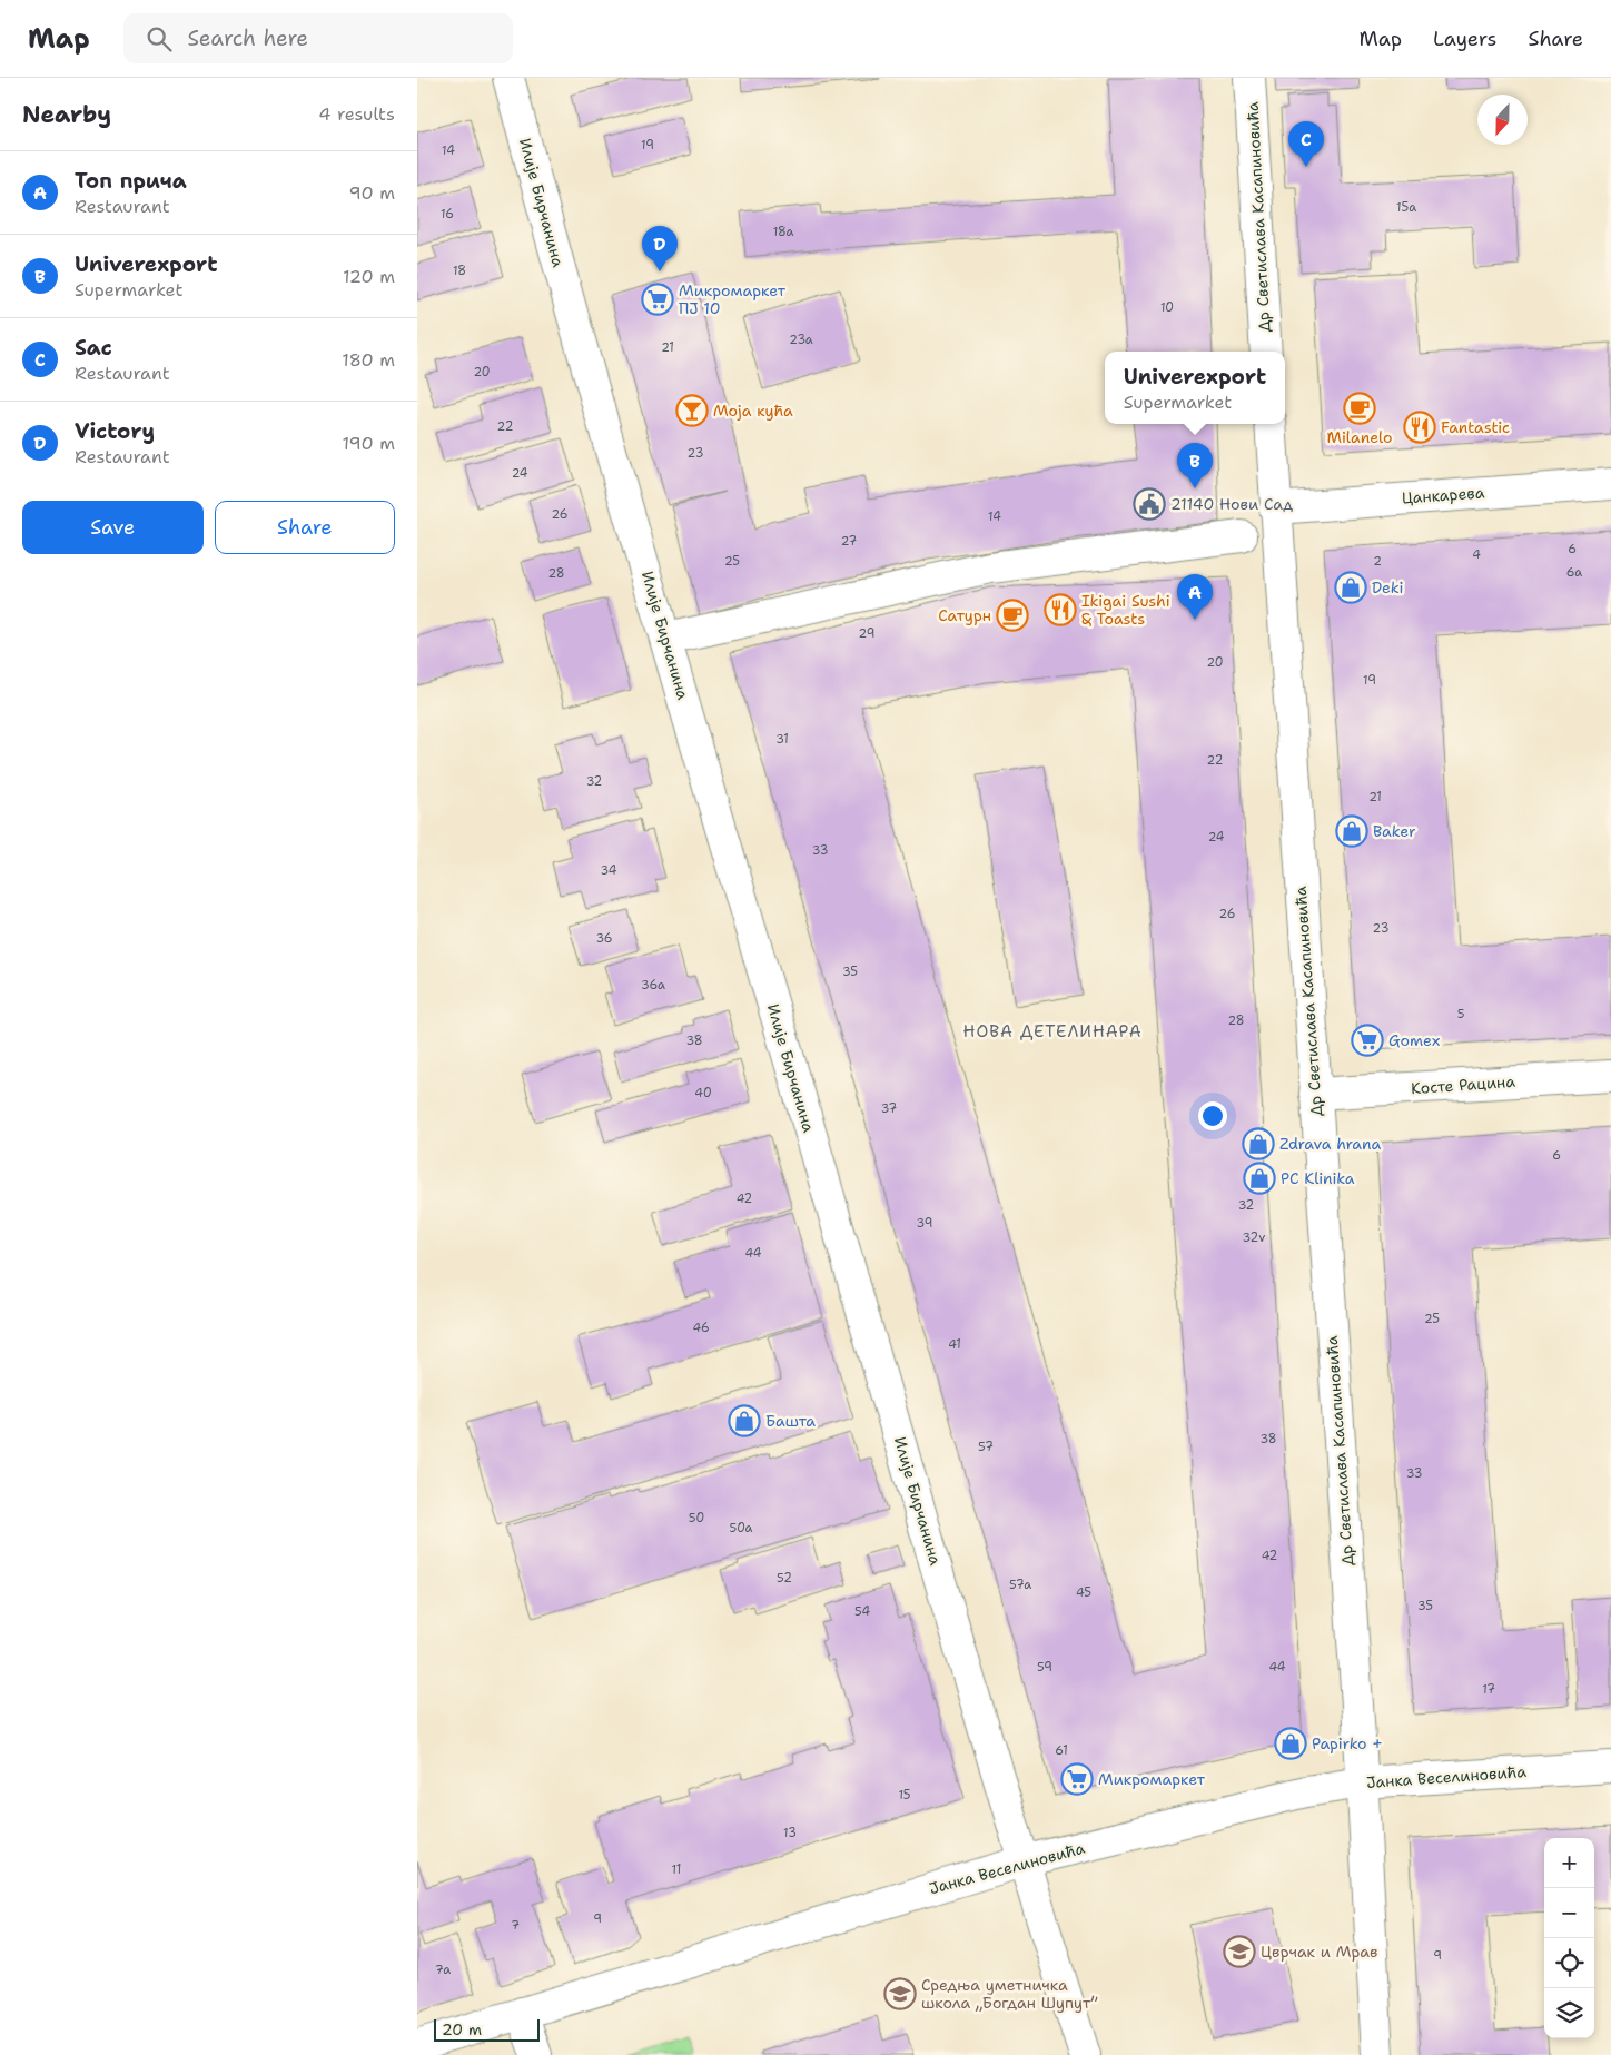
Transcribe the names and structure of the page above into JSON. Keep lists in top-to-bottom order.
{
  "streets": {
    "street": [
      "Илије Бирчанина",
      "Др Светислава Касапиновића",
      "Цанкарева",
      "Косте Рацина",
      "Јанка Веселиновића"
    ]
  },
  "crossings": [
    ["Илије Бирчанина", "Јанка Веселиновића"],
    ["Др Светислава Касапиновића", "Цанкарева"],
    ["Др Светислава Касапиновића", "Косте Рацина"],
    ["Др Светислава Касапиновића", "Јанка Веселиновића"]
  ],
  "districts": ["НОВА ДЕТЕЛИНАРА"],
  "places": {
    "supermarket": ["Микромаркет ПЈ 10", "Gomex", "Микромаркет"],
    "cafe": ["Milanelo", "Сатурн"],
    "bar": ["Моја кућа"],
    "restaurant": ["Fantastic", "Ikigai Sushi & Toasts"],
    "public building": ["21140 Нови Сад"],
    "shop": [
      "Deki",
      "Baker",
      "Zdrava hrana",
      "PC Klinika",
      "Башта",
      "Papirko +"
    ],
    "school or university": ["Цврчак и Мрав", "Средња уметничка школа „Богдан Шупут”"]
  },
  "house_numbers": [
    "19",
    "14",
    "15a",
    "16",
    "18a",
    "18",
    "10",
    "23a",
    "21",
    "20",
    "22",
    "23",
    "24",
    "26",
    "14",
    "27",
    "6",
    "4",
    "25",
    "2",
    "6a",
    "28",
    "29",
    "20",
    "19",
    "31",
    "22",
    "32",
    "21",
    "24",
    "33",
    "34",
    "26",
    "23",
    "36",
    "35",
    "36a",
    "5",
    "28",
    "38",
    "40",
    "37",
    "6",
    "42",
    "32",
    "39",
    "32v",
    "44",
    "25",
    "46",
    "41",
    "38",
    "57",
    "33",
    "50",
    "50a",
    "42",
    "52",
    "57a",
    "45",
    "35",
    "54",
    "59",
    "44",
    "17",
    "61",
    "15",
    "13",
    "11",
    "9",
    "7",
    "9",
    "7a"
  ],
  "scale_bar": "20 m",
  "north": "bottom",
  "page": {
    "header": "Map",
    "search": "Search here",
    "nav": ["Map", "Layers", "Share"],
    "heading": ["Nearby", "4 results"],
    "pins": [
      "C",
      "D",
      "B",
      "A"
    ],
    "list": [
      {
        "mark": "A",
        "name": "Топ прича",
        "note": "Restaurant",
        "value": "90 m"
      },
      {
        "mark": "B",
        "name": "Univerexport",
        "note": "Supermarket",
        "value": "120 m"
      },
      {
        "mark": "C",
        "name": "Sac",
        "note": "Restaurant",
        "value": "180 m"
      },
      {
        "mark": "D",
        "name": "Victory",
        "note": "Restaurant",
        "value": "190 m"
      }
    ],
    "popup": ["Univerexport", "Supermarket"],
    "buttons": ["Save", "Share"],
    "map_buttons": ["+", "−"],
    "scale": "20 m"
  }
}
